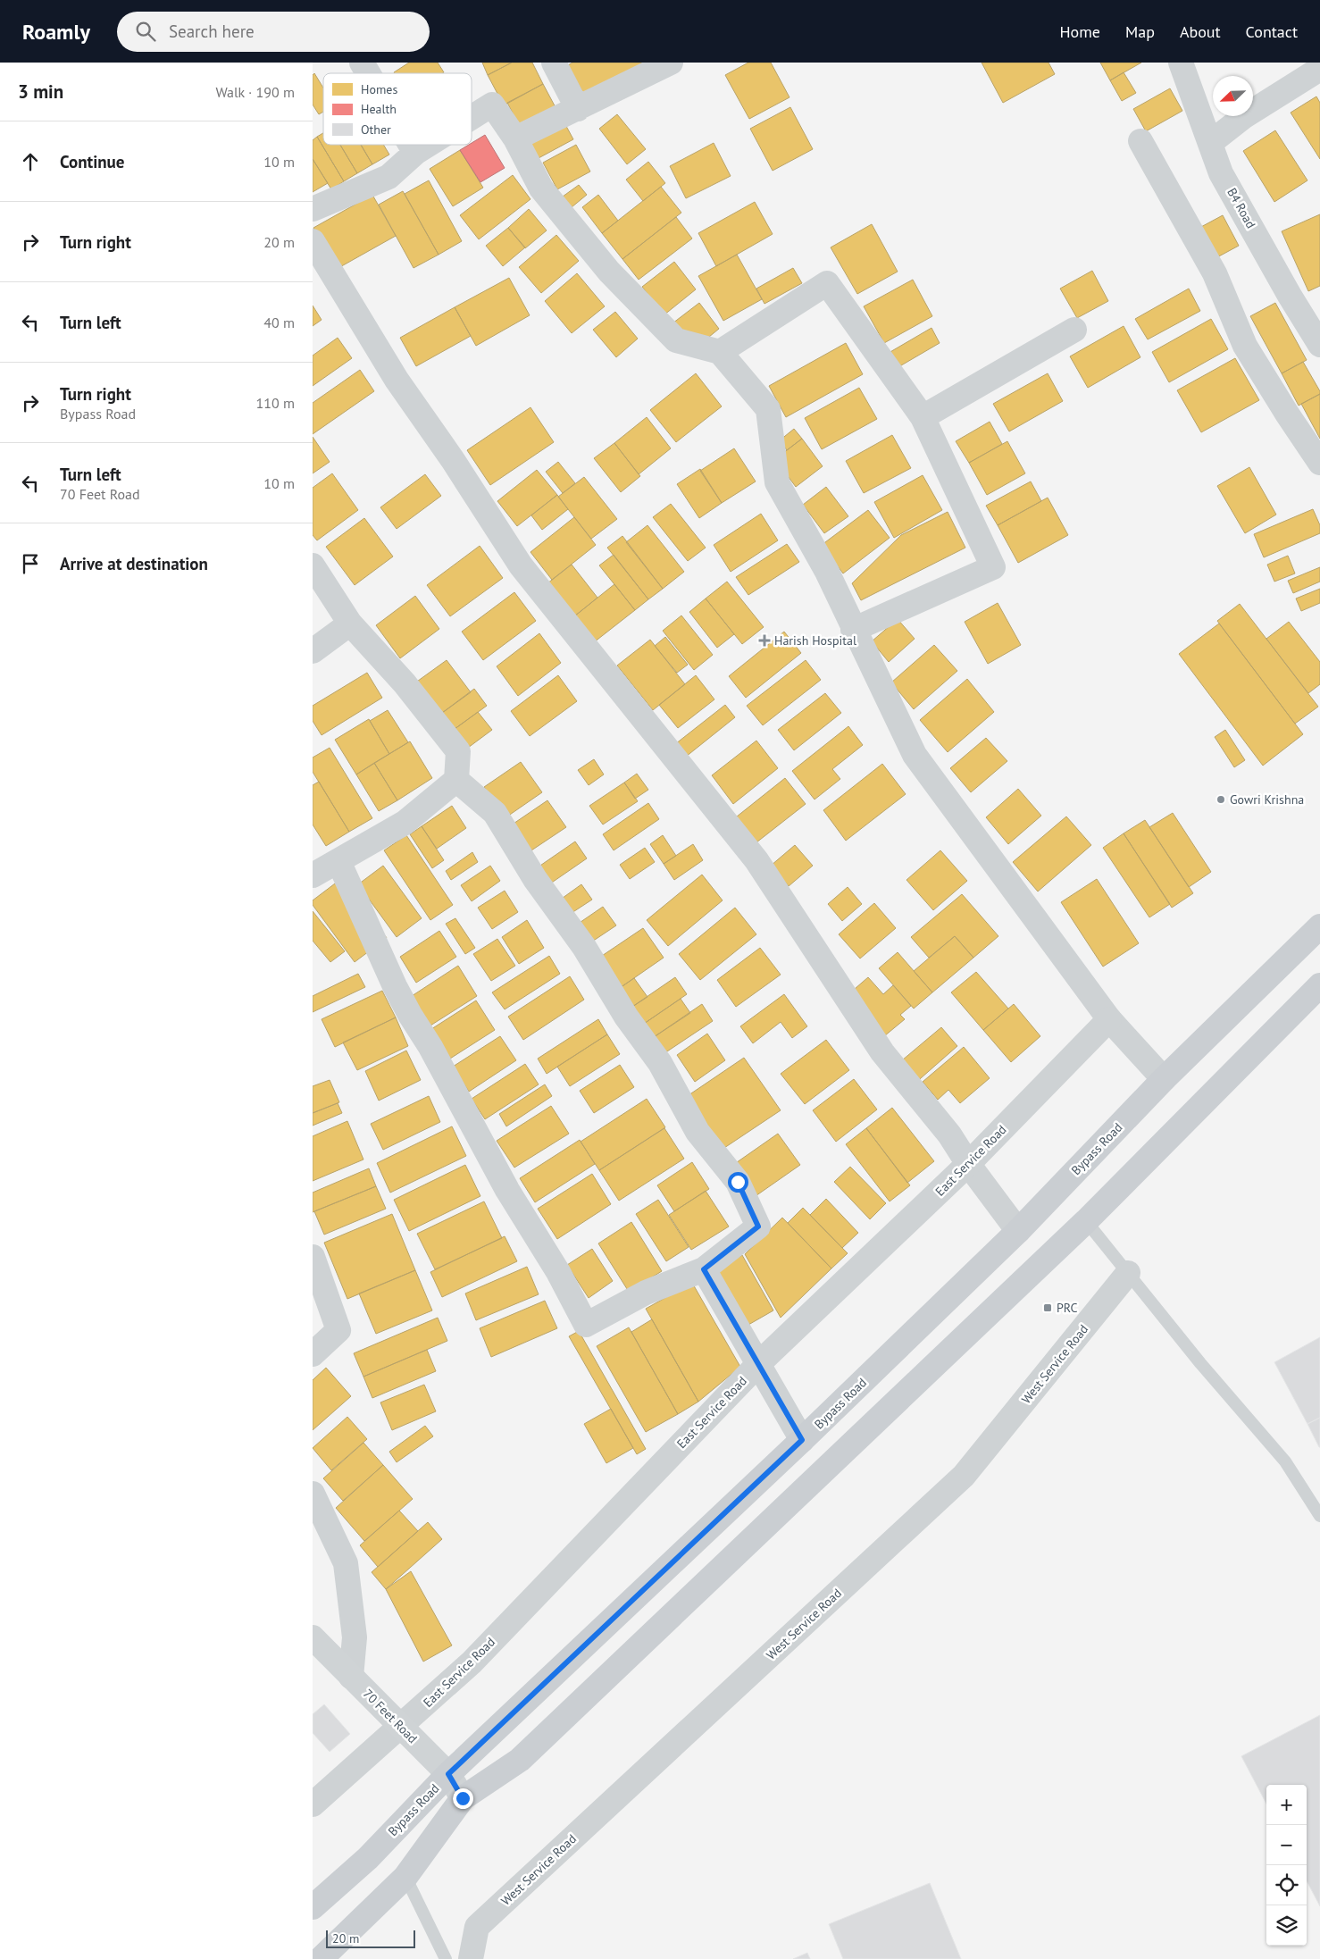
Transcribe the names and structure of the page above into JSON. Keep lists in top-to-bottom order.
{
  "streets": {
    "main road": ["Bypass Road", "70 Feet Road"],
    "street": ["B4 Road", "East Service Road", "West Service Road"]
  },
  "crossings": [
    ["Bypass Road", "70 Feet Road"],
    ["East Service Road", "70 Feet Road"]
  ],
  "places": {
    "health": ["Harish Hospital"],
    "other": ["Gowri Krishna"],
    "transit": ["PRC"]
  },
  "legend": ["Homes", "Health", "Other"],
  "scale_bar": "20 m",
  "north": "bottom left",
  "page": {
    "header": "Roamly",
    "search": "Search here",
    "nav": [
      "Home",
      "Map",
      "About",
      "Contact"
    ],
    "heading": ["3 min", "Walk · 190 m"],
    "list": [
      ["Continue", "10 m"],
      ["Turn right", "20 m"],
      ["Turn left", "40 m"],
      ["Turn right", "Bypass Road", "110 m"],
      ["Turn left", "70 Feet Road", "10 m"],
      "Arrive at destination"
    ],
    "map_buttons": ["+", "−"],
    "scale": "20 m"
  }
}
